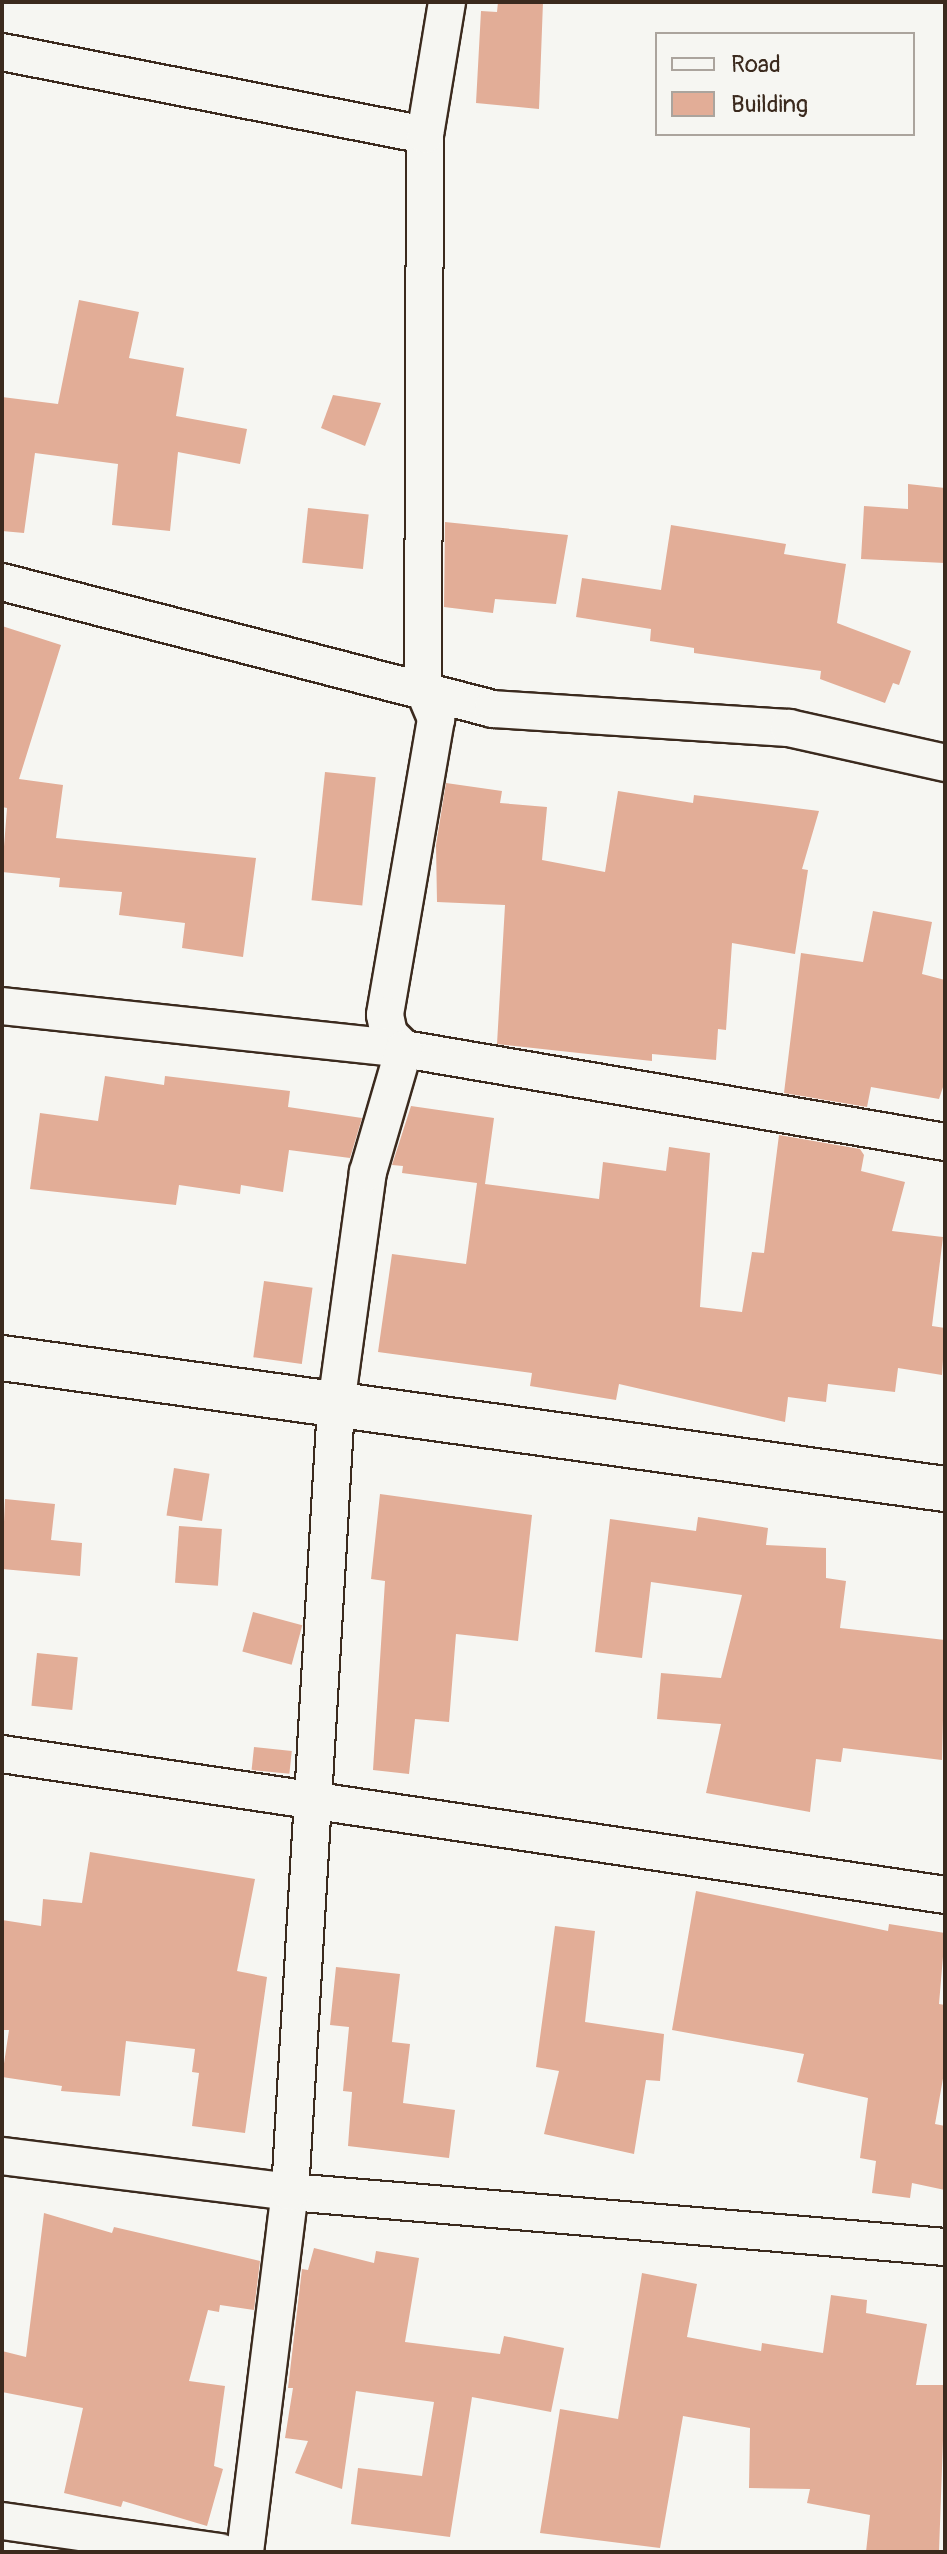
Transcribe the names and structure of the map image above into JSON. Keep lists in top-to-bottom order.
{
  "legend": ["Road", "Building"]
}
